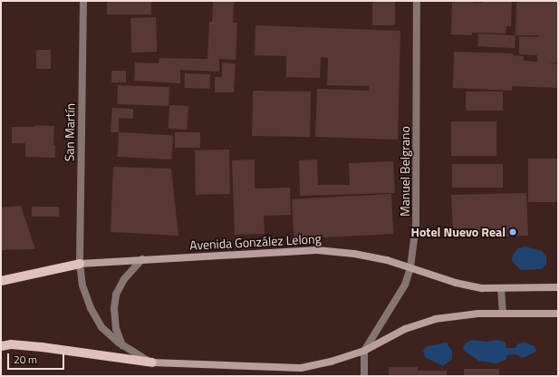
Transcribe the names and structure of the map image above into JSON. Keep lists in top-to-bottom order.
{
  "streets": {
    "main road": ["Avenida González Lelong"],
    "street": ["San Martín", "Manuel Belgrano"]
  },
  "crossings": [
    ["San Martín", "Avenida González Lelong"],
    ["Manuel Belgrano", "Avenida González Lelong"]
  ],
  "places": ["Hotel Nuevo Real"],
  "scale_bar": "20 m"
}
